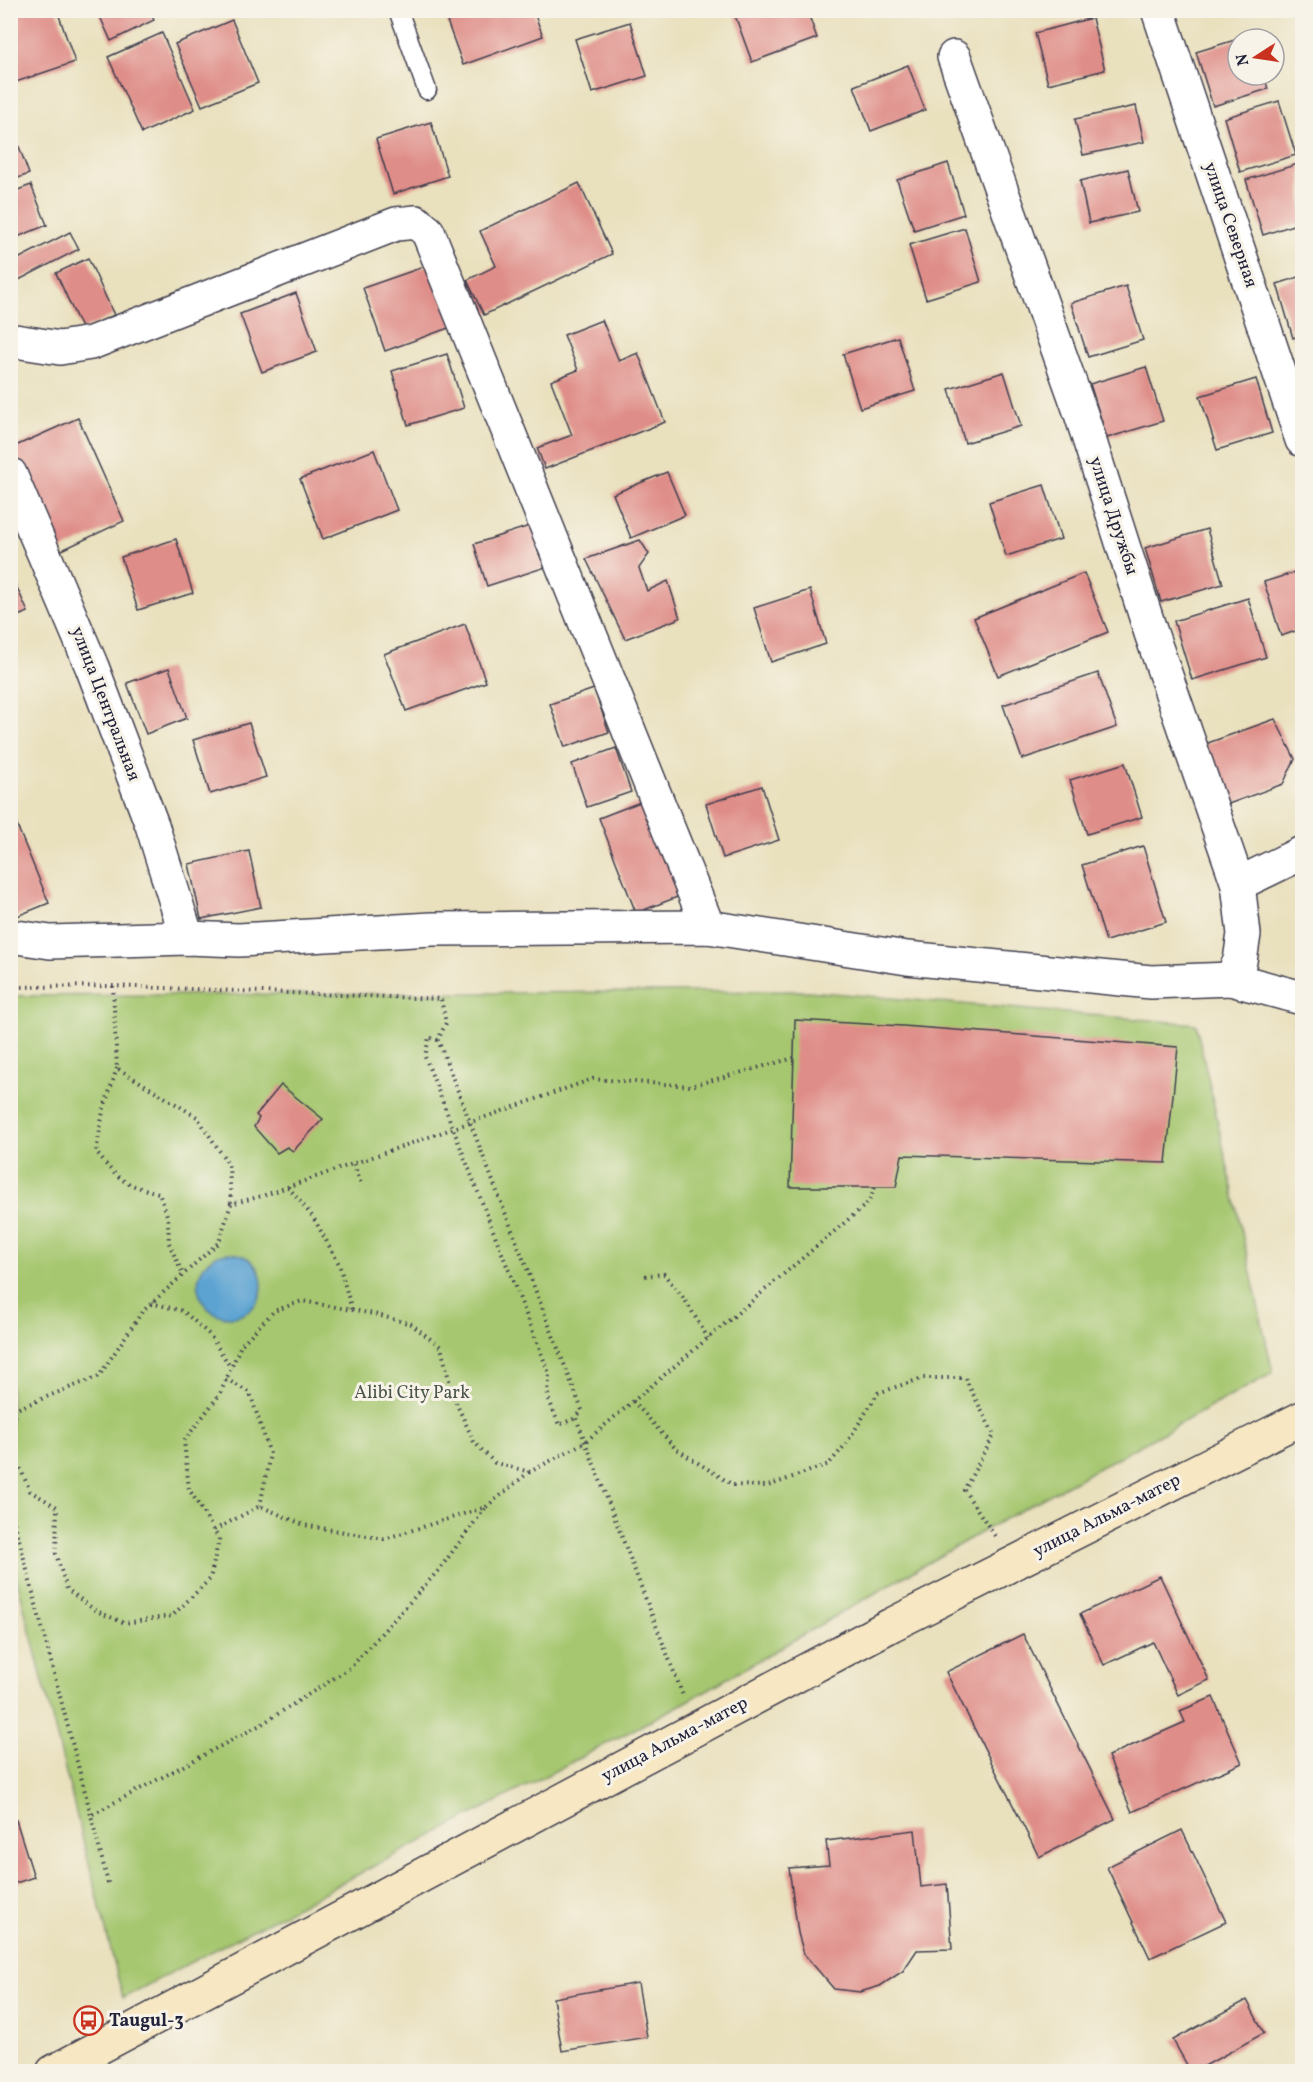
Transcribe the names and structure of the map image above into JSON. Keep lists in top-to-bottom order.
{
  "streets": {
    "street": [
      "улица Северная",
      "улица Дружбы",
      "улица Центральная",
      "улица Альма-матер"
    ]
  },
  "parks": ["Alibi City Park"],
  "places": {
    "bus stop": ["Taugul-3"]
  },
  "north": "left"
}
